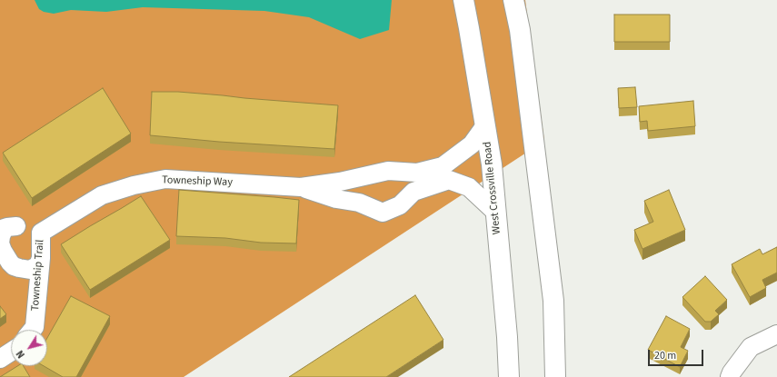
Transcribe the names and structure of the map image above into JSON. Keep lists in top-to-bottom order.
{
  "streets": {
    "main road": ["West Crossville Road"],
    "street": ["Towneship Way", "Towneship Trail"]
  },
  "crossings": [
    ["Towneship Way", "Towneship Trail"]
  ],
  "scale_bar": "20 m",
  "north": "bottom left"
}
